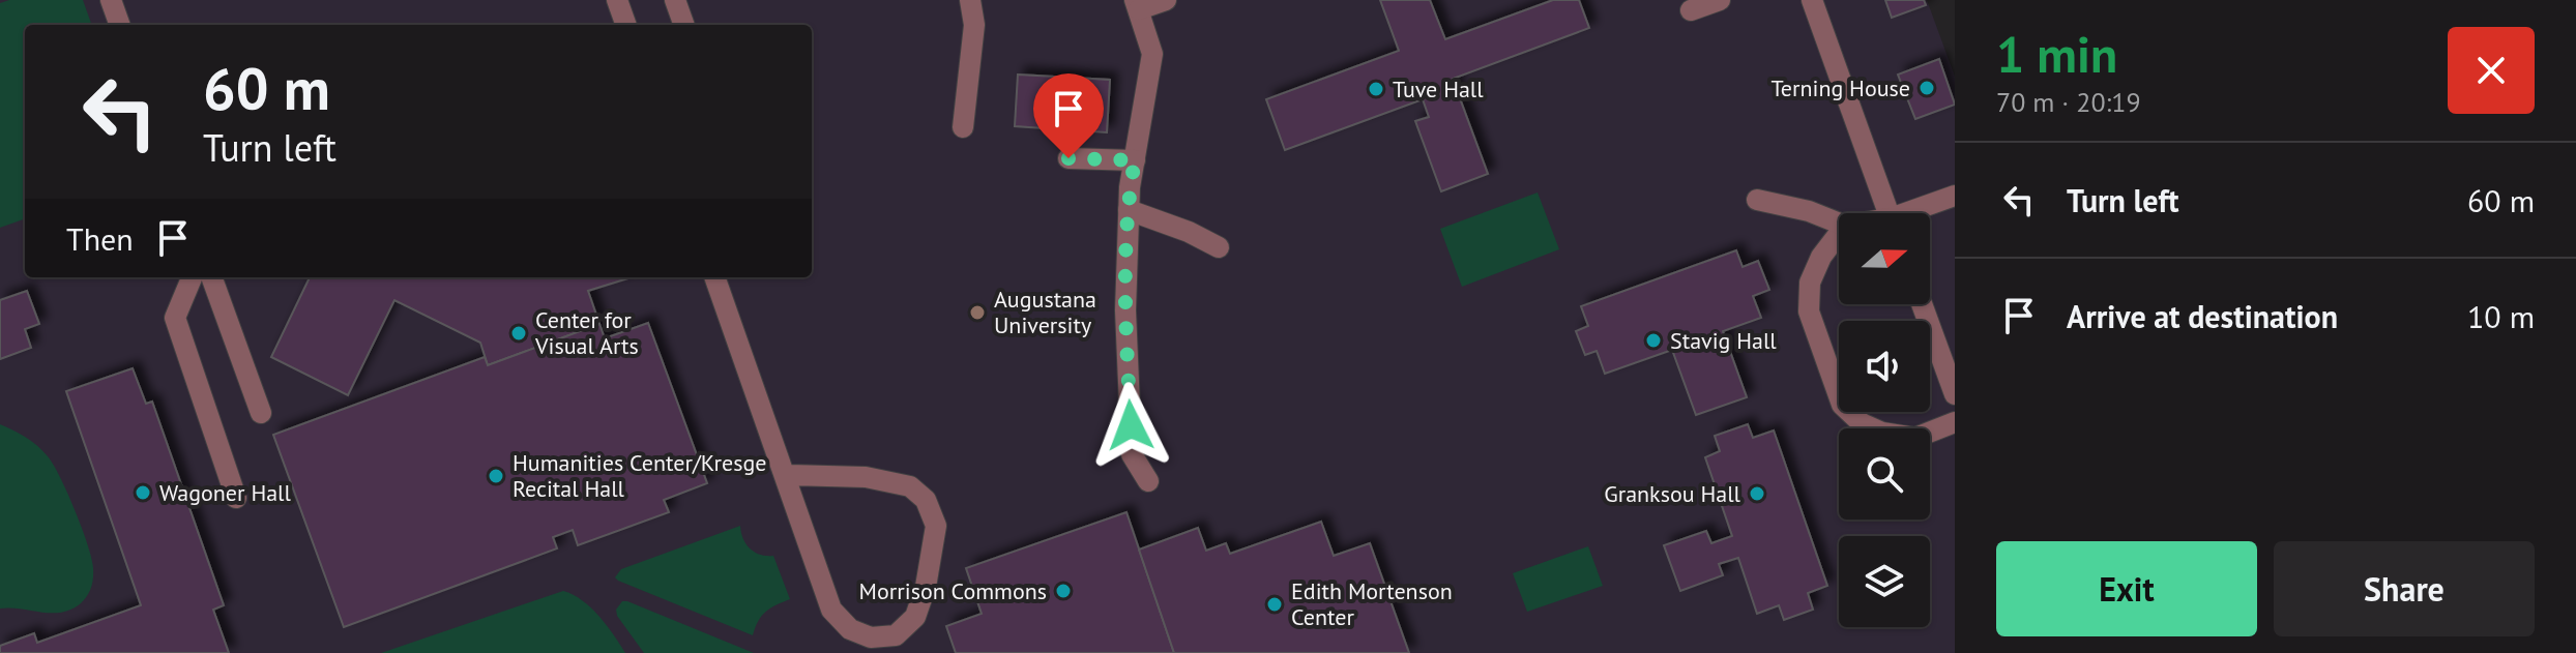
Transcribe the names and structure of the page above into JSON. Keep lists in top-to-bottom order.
{
  "places": [
    "Terning House",
    "Tuve Hall",
    "Augustana University",
    "Center for Visual Arts",
    "Stavig Hall",
    "Humanities Center/Kresge Recital Hall",
    "Wagoner Hall",
    "Granksou Hall",
    "Morrison Commons",
    "Edith Mortenson Center"
  ],
  "north": "right",
  "page": {
    "heading": ["1 min", "70 m · 20:19"],
    "turn": ["60 m", "Turn left"],
    "list": [
      {
        "name": "Turn left",
        "value": "60 m"
      },
      {
        "name": "Arrive at destination",
        "value": "10 m"
      }
    ],
    "then": "Then",
    "buttons": ["Exit", "Share"]
  }
}
